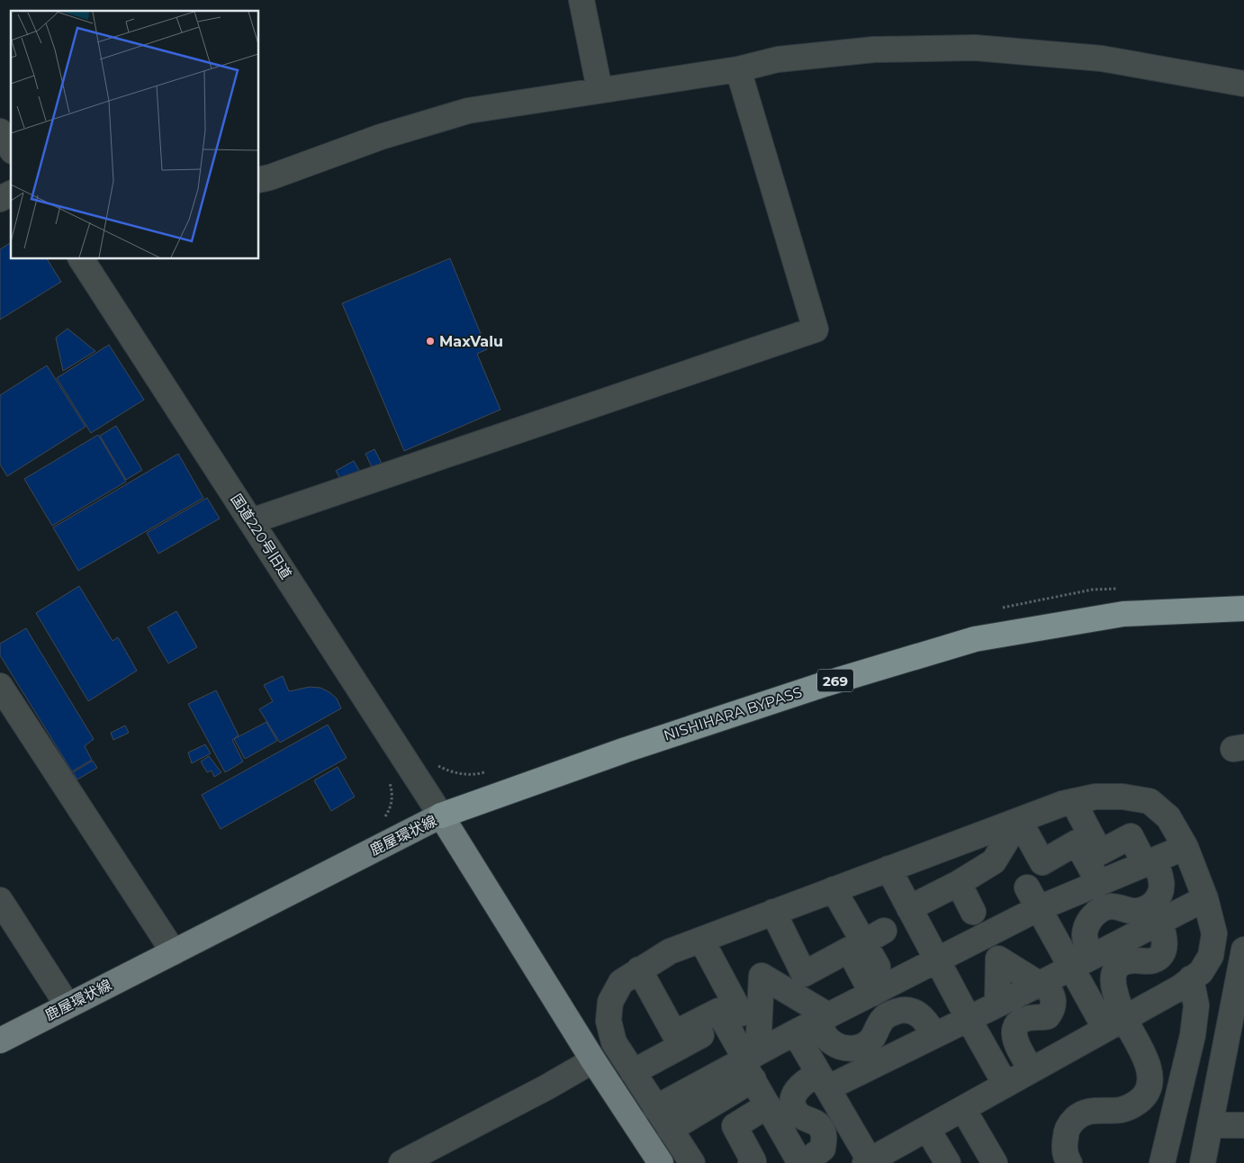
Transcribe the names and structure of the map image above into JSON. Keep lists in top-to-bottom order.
{
  "streets": {
    "highway": ["269", "NISHIHARA BYPASS"],
    "main road": ["鹿屋環状線"],
    "street": ["国道220号旧道"]
  },
  "crossings": [
    ["国道220号旧道", "NISHIHARA BYPASS"],
    ["国道220号旧道", "鹿屋環状線"],
    ["NISHIHARA BYPASS", "鹿屋環状線"]
  ],
  "places": ["MaxValu"]
}
